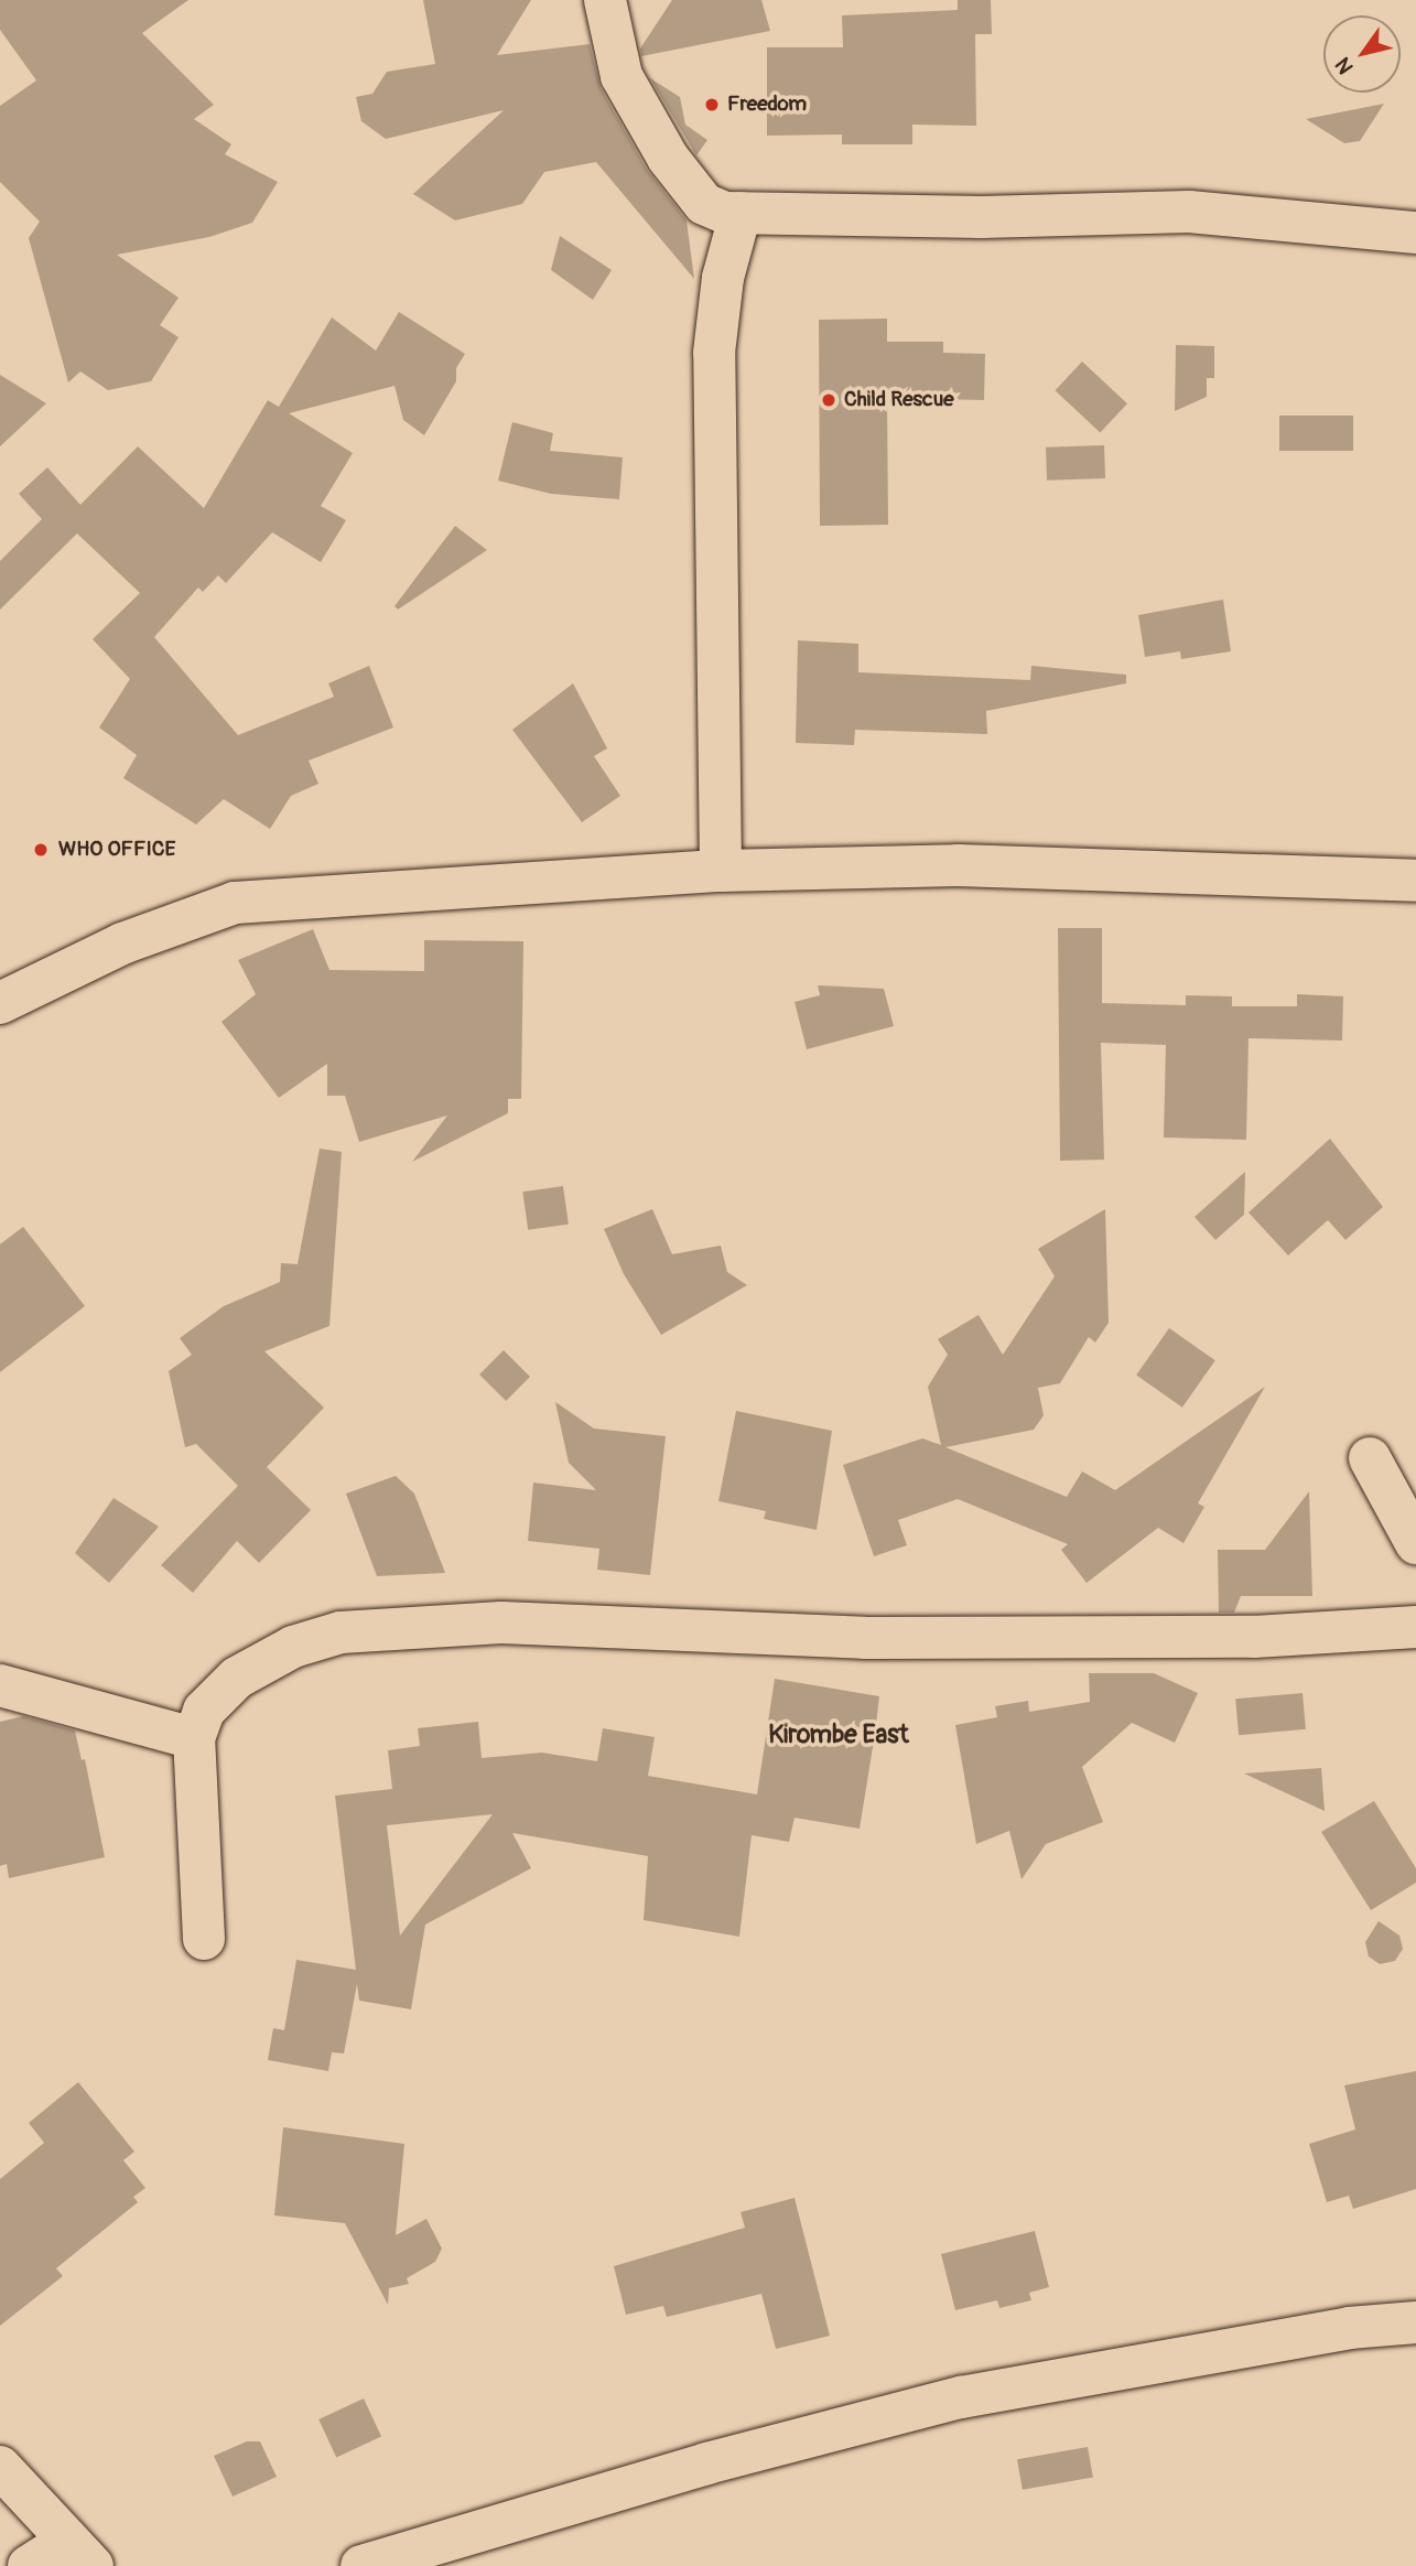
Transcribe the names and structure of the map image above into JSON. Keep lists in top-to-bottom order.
{
  "districts": ["Kirombe East"],
  "places": ["Freedom", "Child Rescue", "WHO OFFICE"],
  "north": "bottom left"
}
